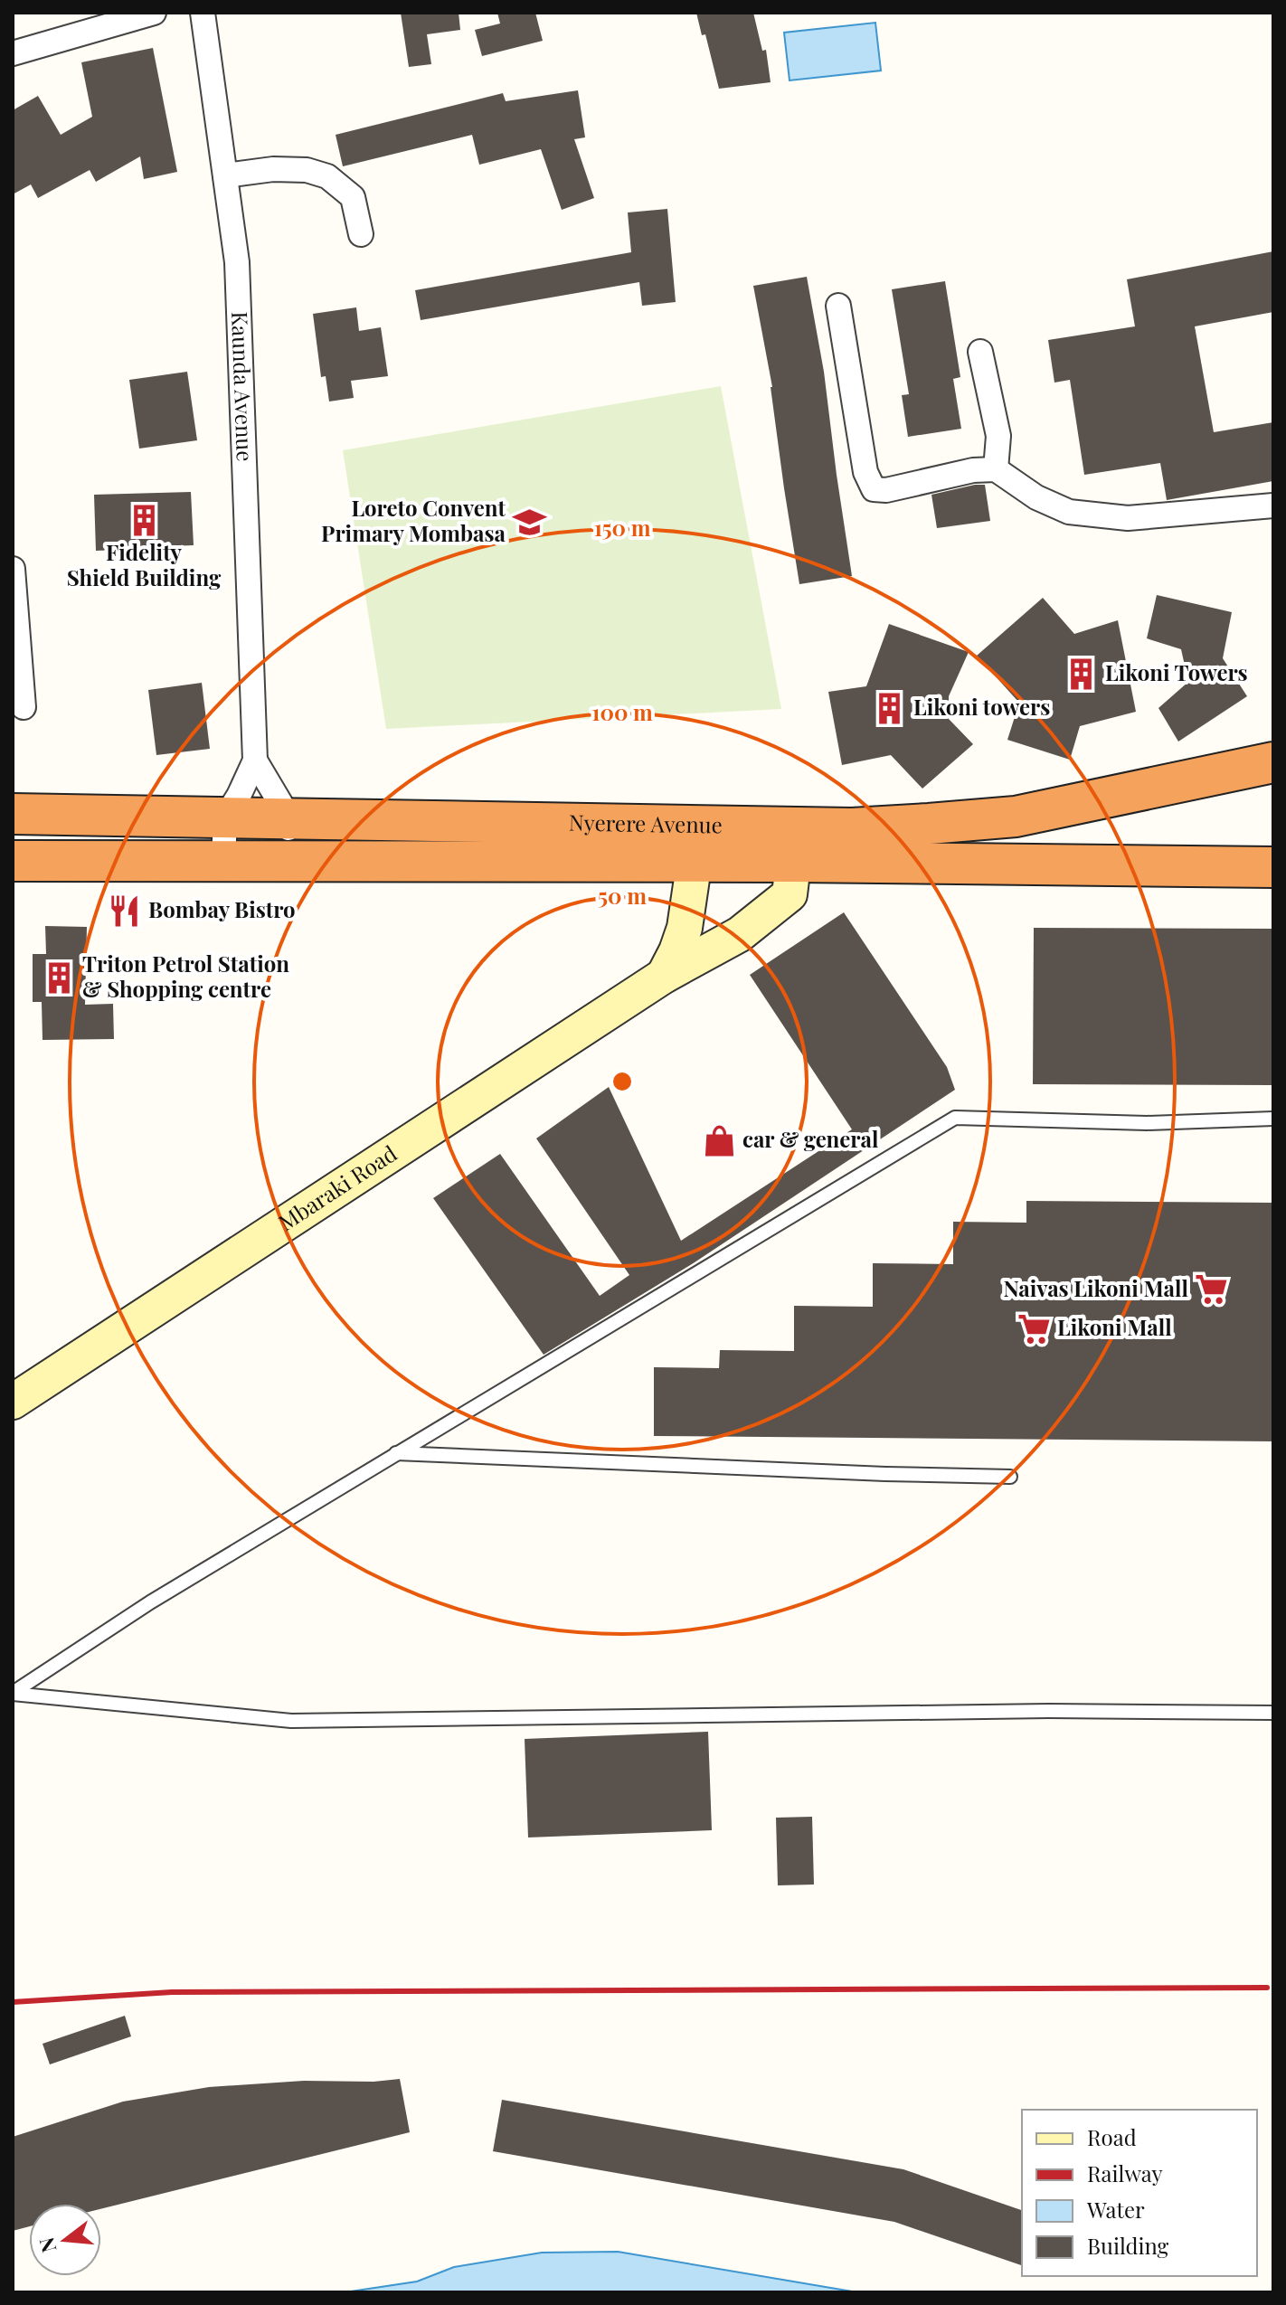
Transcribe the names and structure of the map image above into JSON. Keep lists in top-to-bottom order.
{
  "streets": {
    "highway": ["Nyerere Avenue"],
    "main road": ["Mbaraki Road"],
    "street": ["Kaunda Avenue"]
  },
  "crossings": [
    ["Kaunda Avenue", "Nyerere Avenue"],
    ["Nyerere Avenue", "Mbaraki Road"]
  ],
  "places": {
    "building": [
      "Fidelity Shield Building",
      "Likoni Towers",
      "Likoni towers",
      "Triton Petrol Station & Shopping centre"
    ],
    "school or university": ["Loreto Convent Primary Mombasa"],
    "restaurant": ["Bombay Bistro"],
    "shop": ["car & general"],
    "supermarket": ["Naivas Likoni Mall", "Likoni Mall"]
  },
  "legend": [
    "Road",
    "Railway",
    "Water",
    "Building"
  ],
  "north": "left",
  "rings": ["150 m", "100 m", "50 m"]
}
